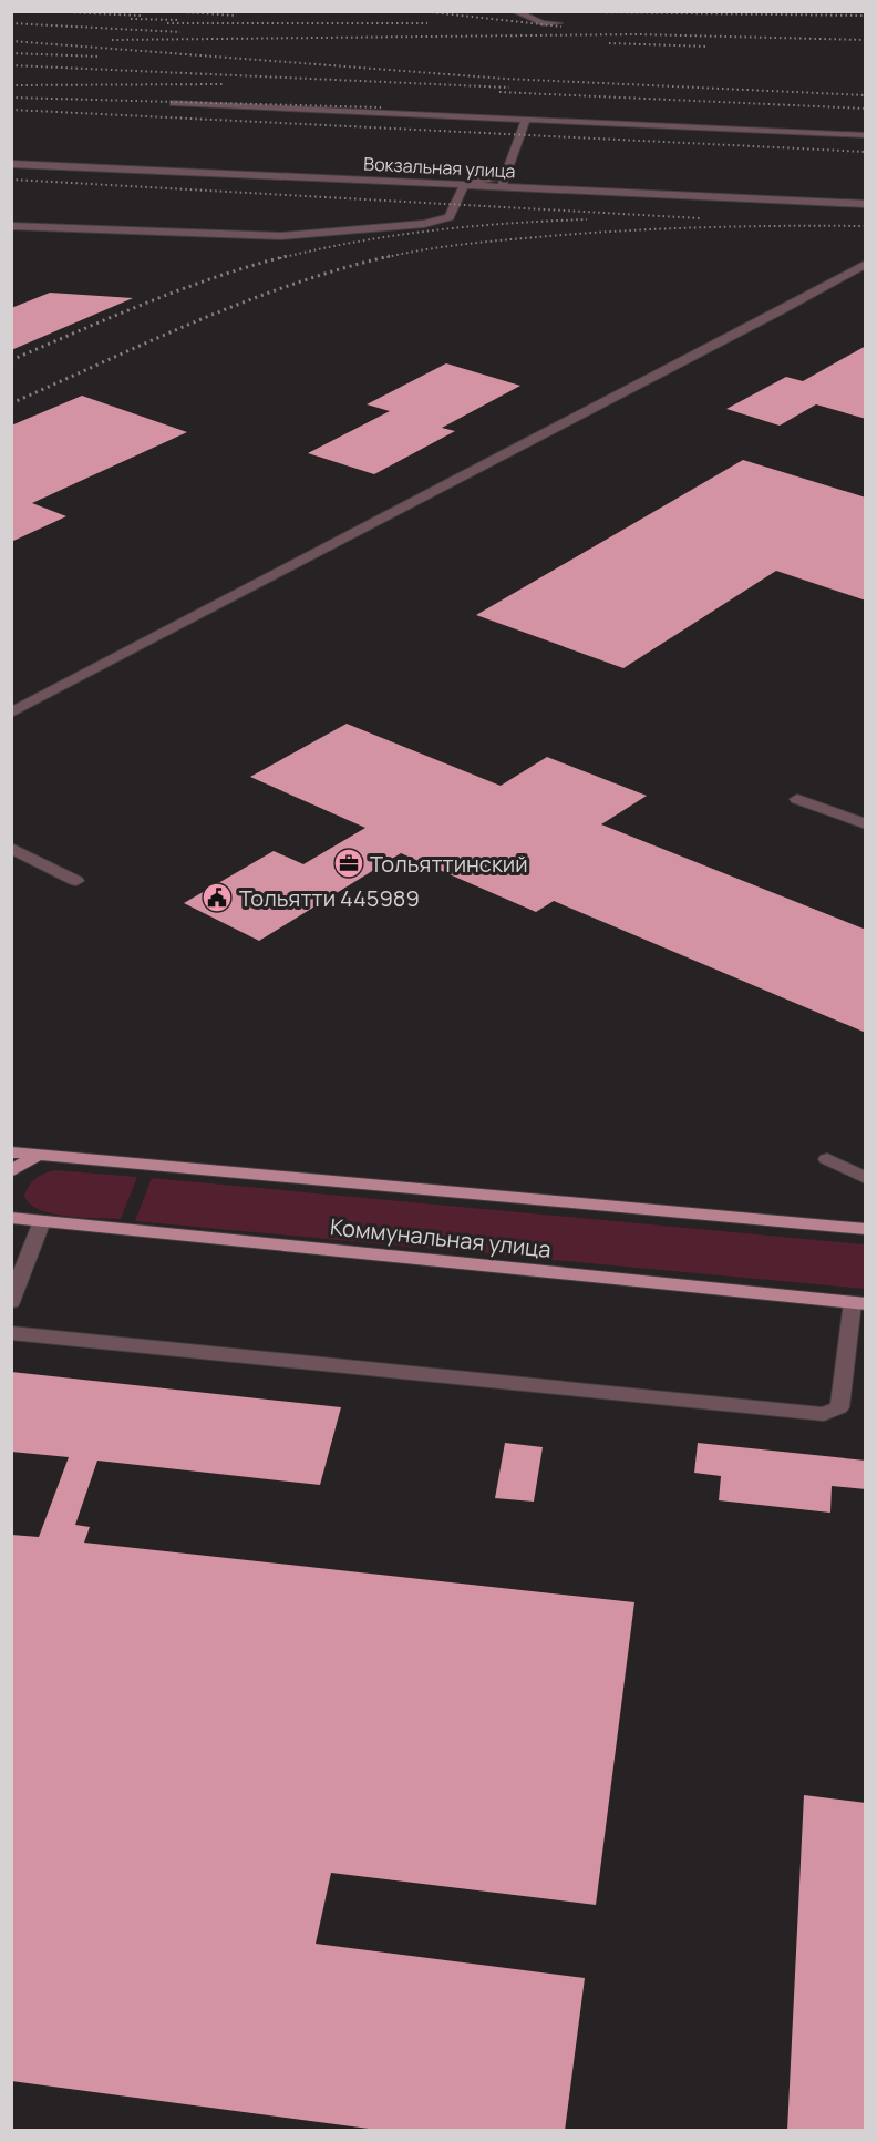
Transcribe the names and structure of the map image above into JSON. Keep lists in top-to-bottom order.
{
  "streets": {
    "main road": ["Коммунальная улица"],
    "street": ["Вокзальная улица"]
  },
  "places": {
    "office": ["Тольяттинский"],
    "public building": ["Тольятти 445989"]
  }
}
